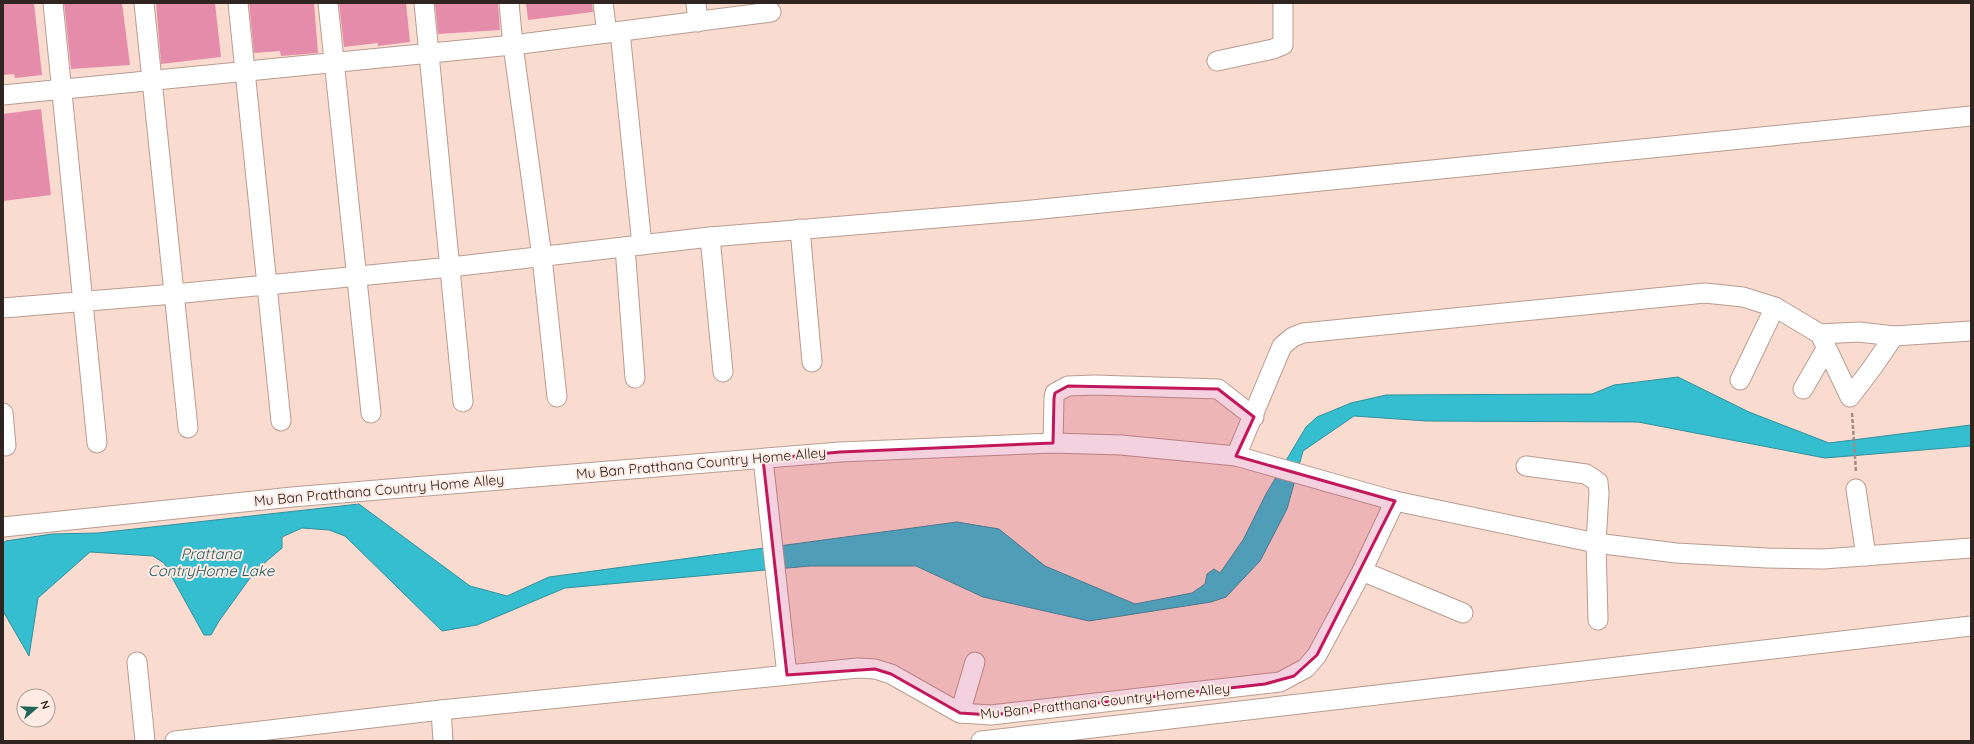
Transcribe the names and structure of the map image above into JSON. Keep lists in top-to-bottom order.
{
  "streets": {
    "street": ["Mu Ban Pratthana Country Home Alley"]
  },
  "water": ["Prattana ContryHome Lake"],
  "north": "right"
}
